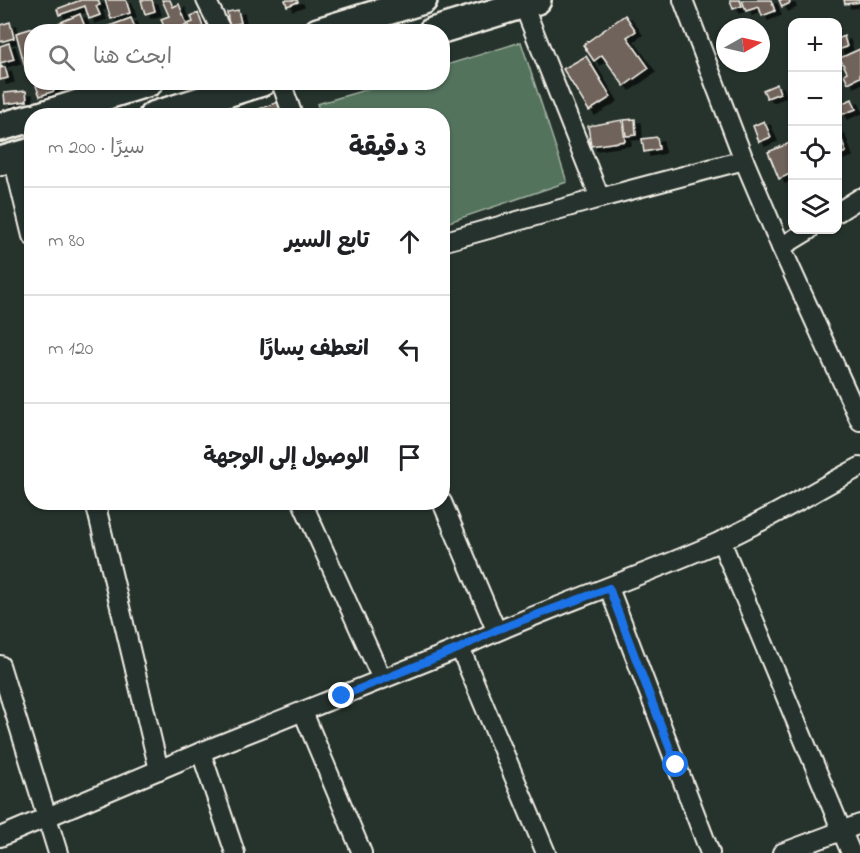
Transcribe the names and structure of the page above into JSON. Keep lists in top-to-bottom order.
{
  "north": "right",
  "page": {
    "map_buttons": ["+", "−"],
    "search": "ابحث هنا",
    "heading": ["3 دقيقة", "سيرًا · 200 m"],
    "list": [
      ["تابع السير", "80 m"],
      ["انعطف يسارًا", "120 m"],
      "الوصول إلى الوجهة"
    ]
  }
}
